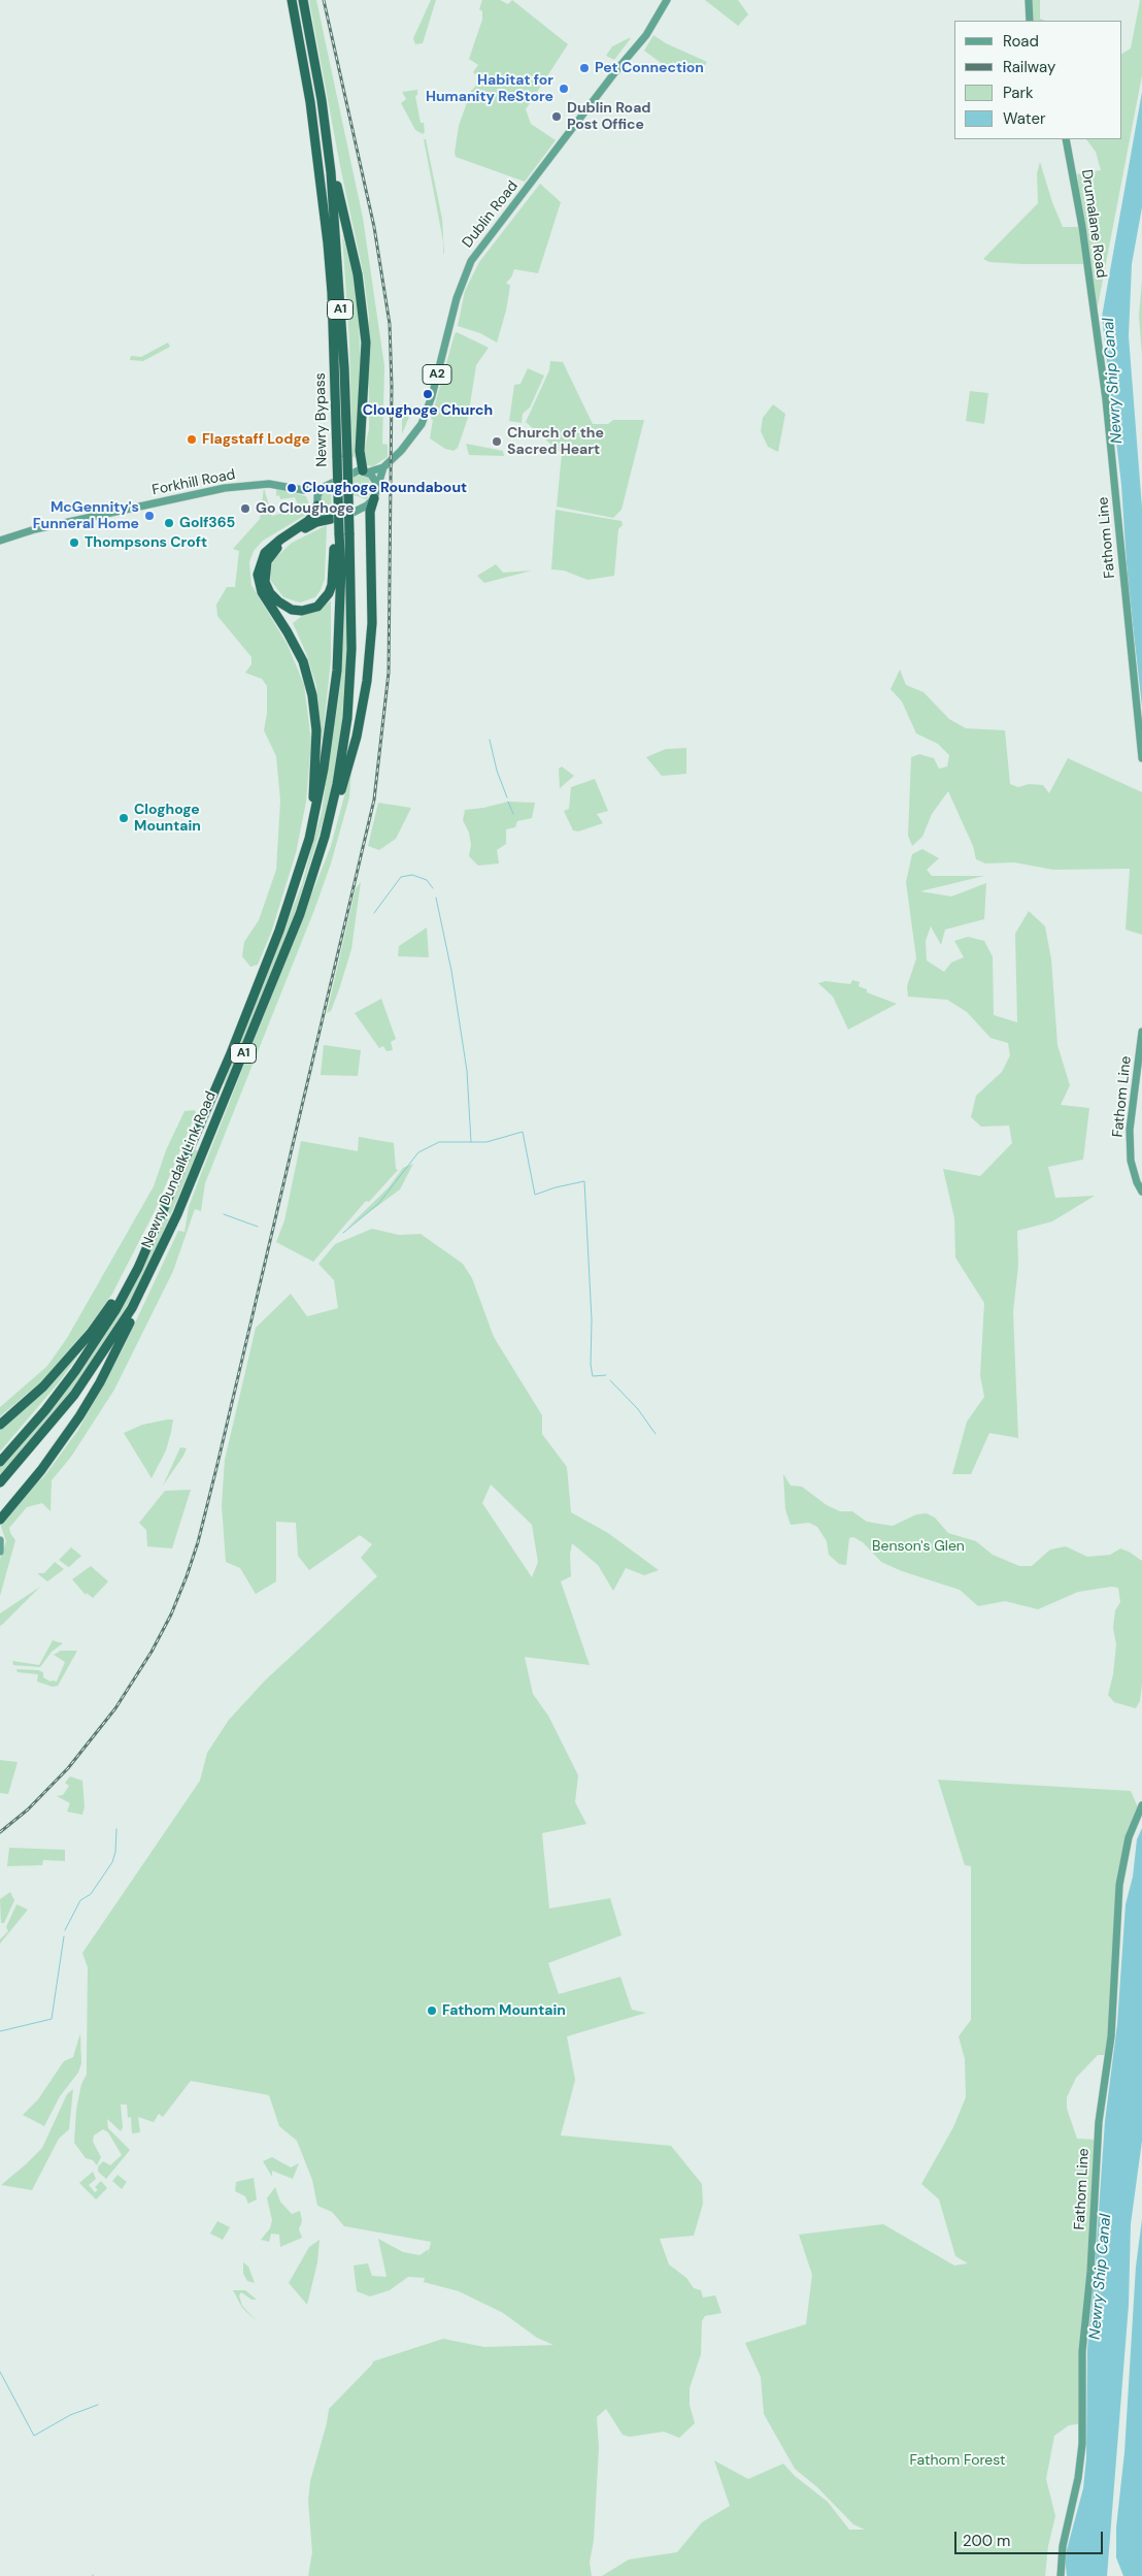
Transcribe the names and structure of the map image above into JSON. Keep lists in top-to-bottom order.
{
  "streets": {
    "highway": ["A1", "Newry Bypass", "Newry Dundalk Link Road"],
    "main road": [
      "Dublin Road",
      "Drumalane Road",
      "A2",
      "Forkhill Road",
      "Fathom Line"
    ]
  },
  "crossings": [
    ["Dublin Road", "A2"],
    ["Drumalane Road", "Fathom Line"],
    ["A2", "Forkhill Road"],
    ["Newry Bypass", "Newry Dundalk Link Road"]
  ],
  "water": ["Newry Ship Canal"],
  "parks": ["Benson's Glen", "Fathom Forest"],
  "places": [
    "Pet Connection",
    "Habitat for Humanity ReStore",
    "Dublin Road Post Office",
    "Cloughoge Church",
    "Flagstaff Lodge",
    "Church of the Sacred Heart",
    "Cloughoge Roundabout",
    "Go Cloughoge",
    "McGennity's Funneral Home",
    "Golf365",
    "Thompsons Croft",
    "Cloghoge Mountain",
    "Fathom Mountain"
  ],
  "legend": [
    "Road",
    "Railway",
    "Park",
    "Water"
  ],
  "scale_bar": "200 m"
}
